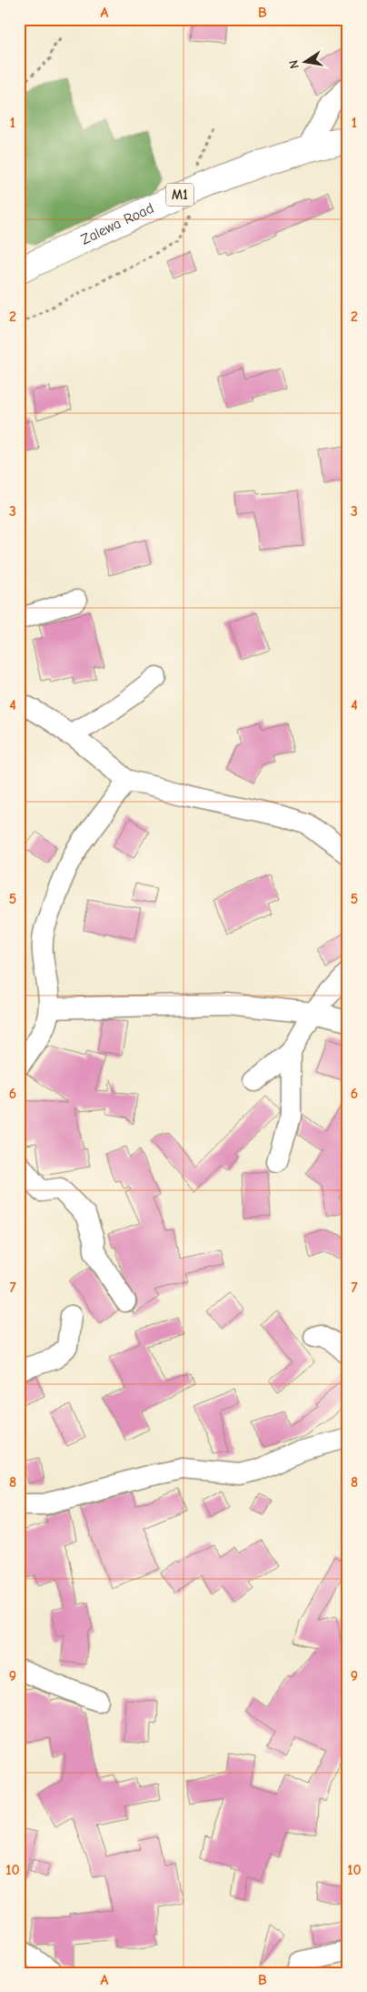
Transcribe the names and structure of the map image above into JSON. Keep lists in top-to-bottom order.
{
  "streets": {
    "highway": ["M1", "Zalewa Road"]
  },
  "north": "left",
  "grid": {
    "columns": ["A", "B"],
    "rows": [
      "1",
      "2",
      "3",
      "4",
      "5",
      "6",
      "7",
      "8",
      "9",
      "10"
    ]
  }
}
